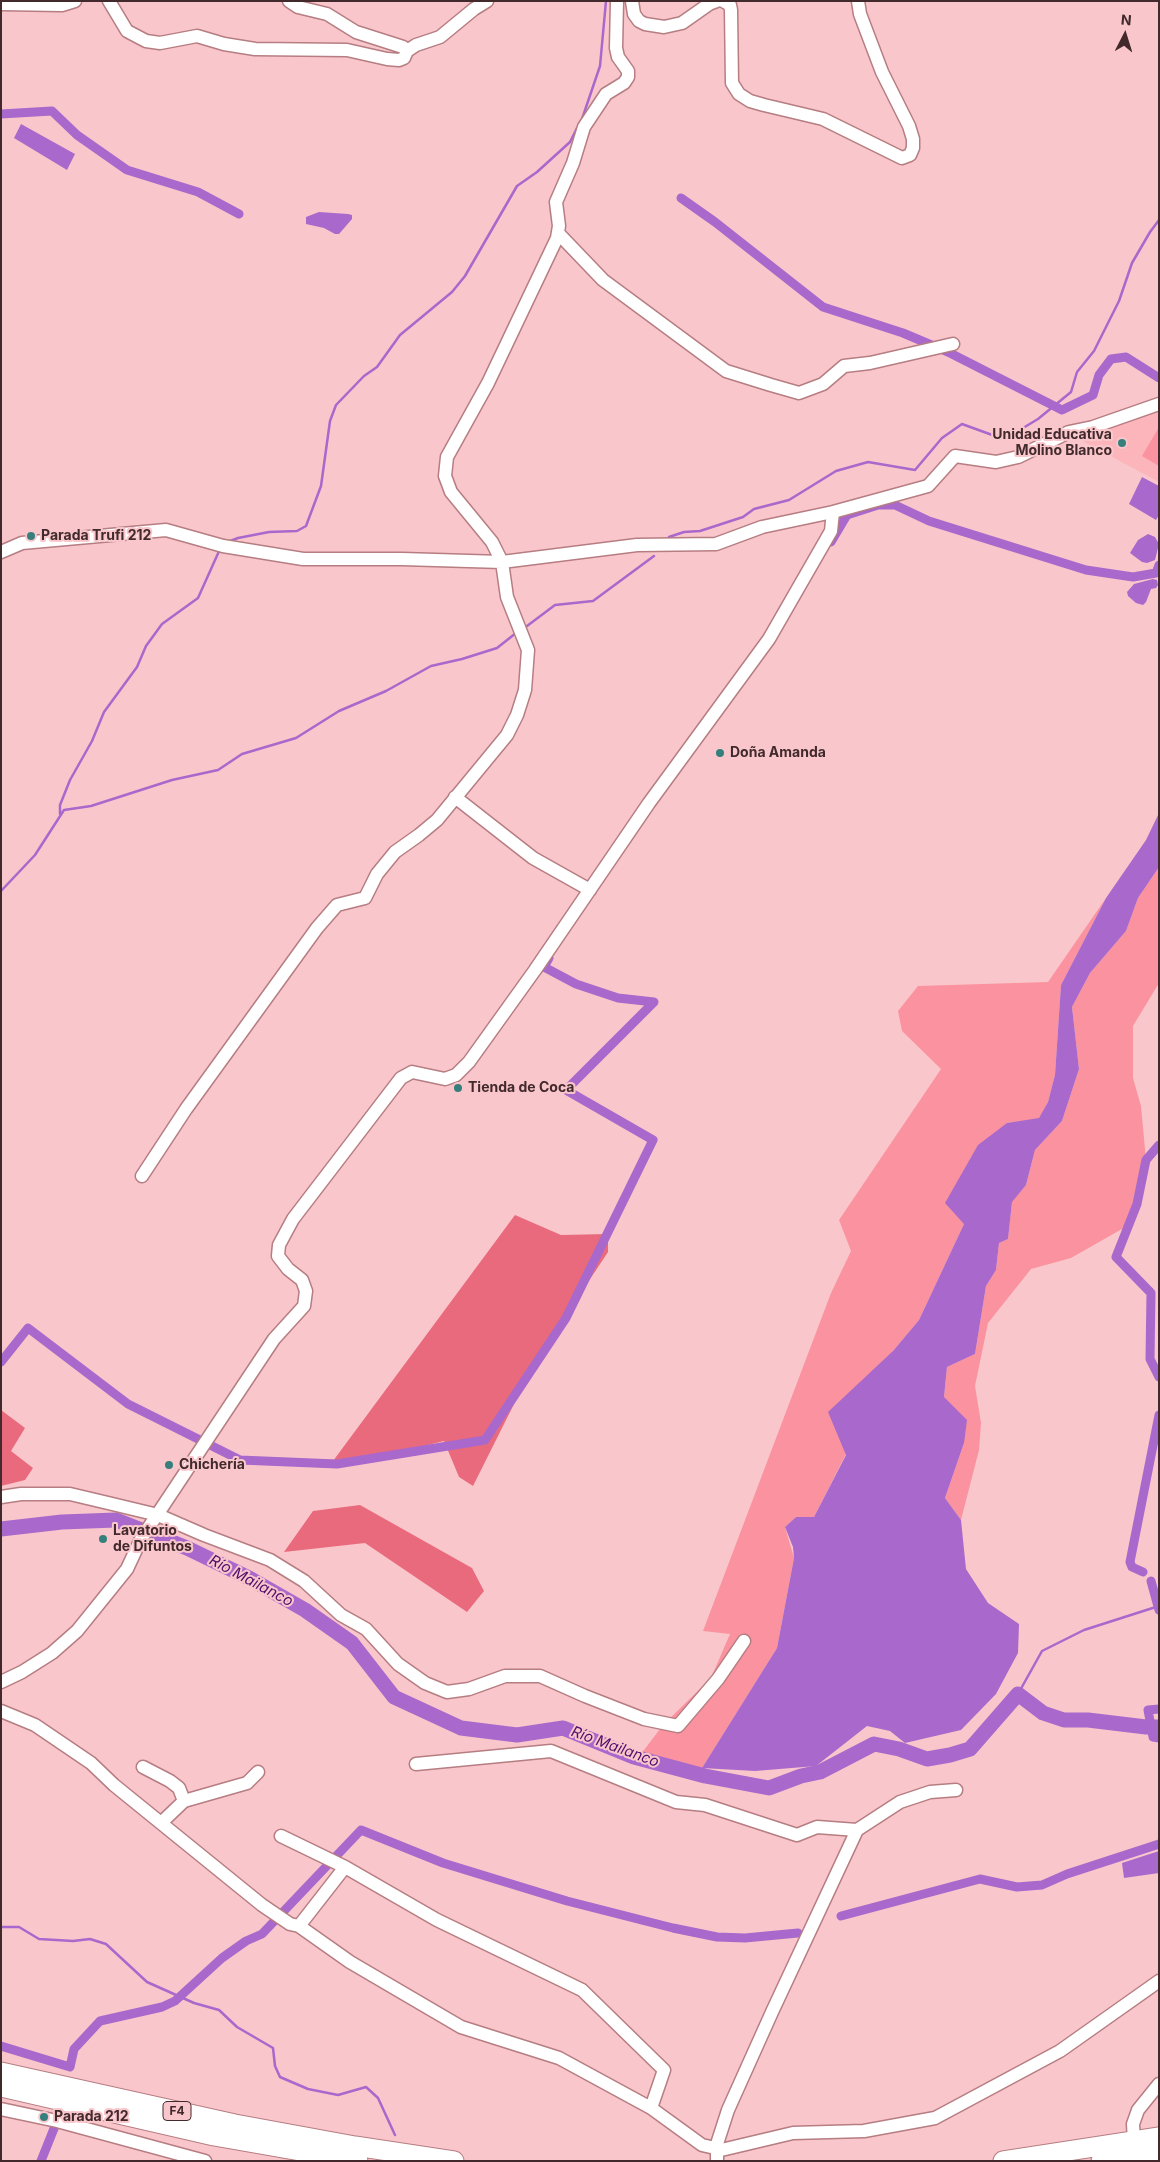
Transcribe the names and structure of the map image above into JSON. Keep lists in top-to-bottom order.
{
  "streets": {
    "highway": ["F4"]
  },
  "water": ["Río Mailanco"],
  "places": [
    "Unidad Educativa Molino Blanco",
    "Parada Trufi 212",
    "Doña Amanda",
    "Tienda de Coca",
    "Chichería",
    "Lavatorio de Difuntos",
    "Parada 212"
  ],
  "north": "top"
}
